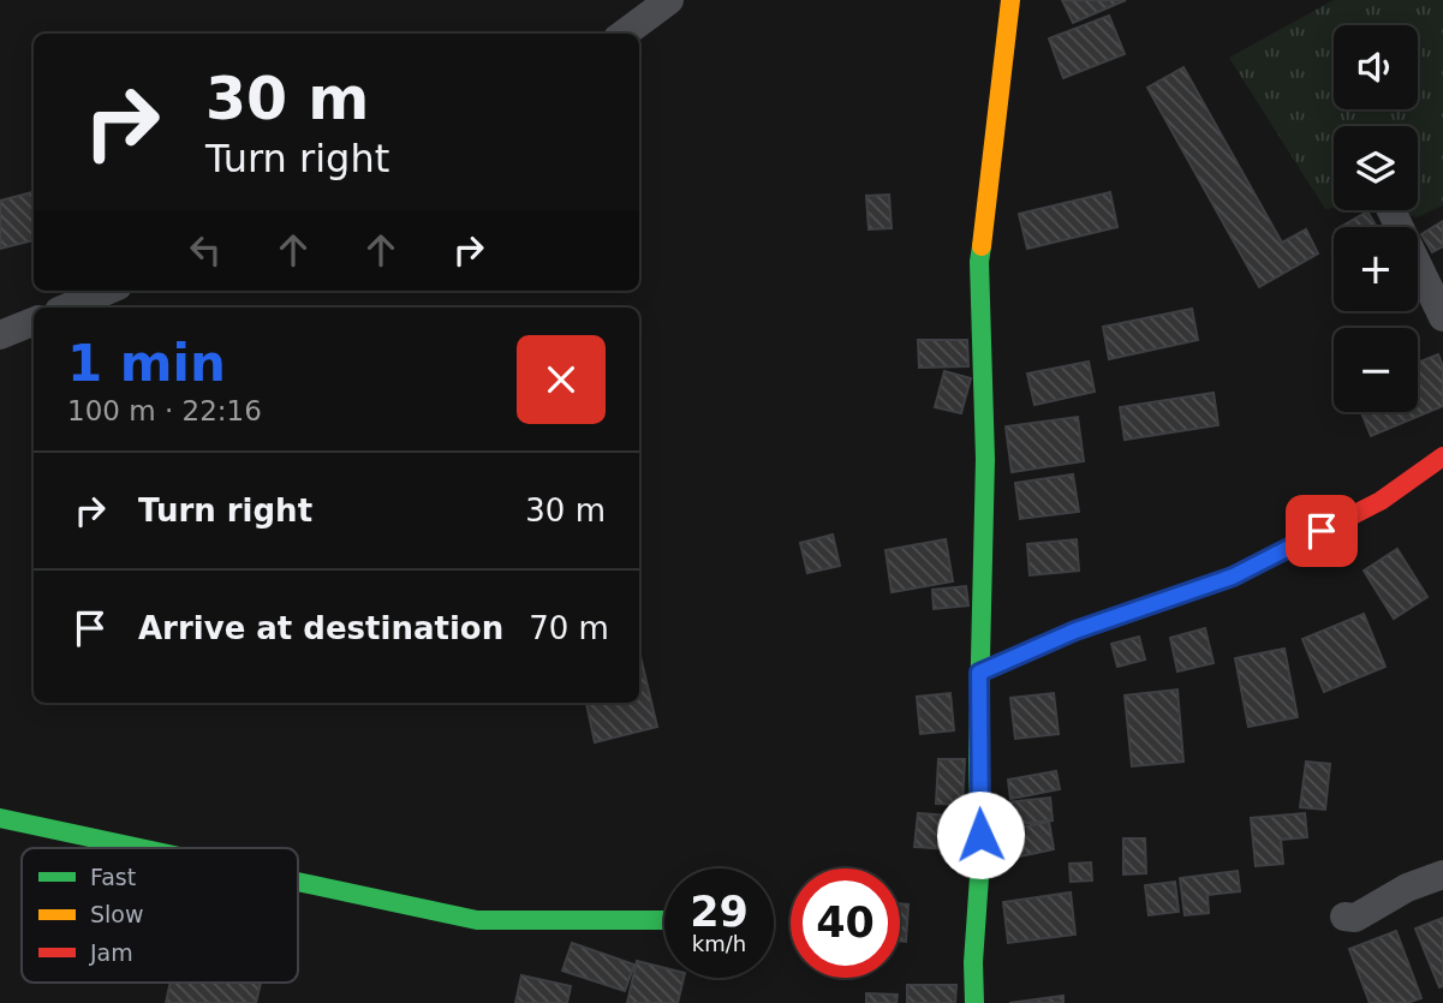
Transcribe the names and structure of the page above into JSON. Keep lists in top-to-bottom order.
{
  "legend": ["Fast", "Slow", "Jam"],
  "page": {
    "map_buttons": ["+", "−"],
    "turn": ["30 m", "Turn right"],
    "heading": ["1 min", "100 m · 22:16"],
    "list": [
      {
        "name": "Turn right",
        "value": "30 m"
      },
      {
        "name": "Arrive at destination",
        "value": "70 m"
      }
    ],
    "speed": "29 km/h",
    "limit": "40"
  }
}
